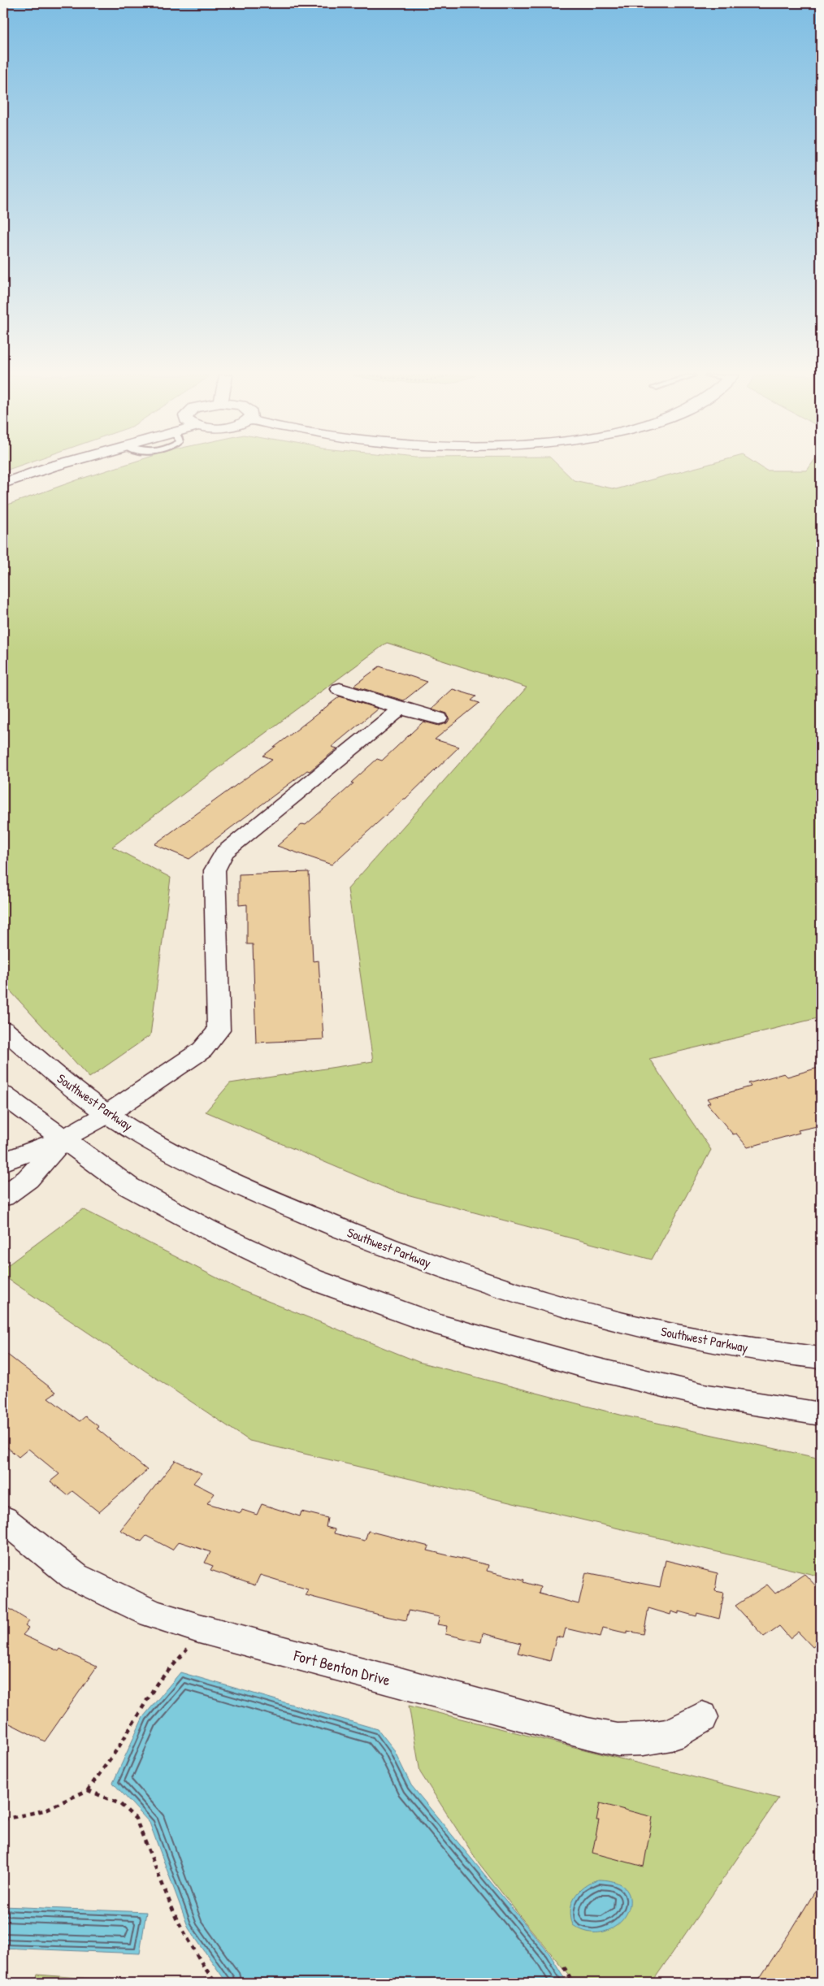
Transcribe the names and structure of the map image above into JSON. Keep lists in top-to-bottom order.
{
  "streets": {
    "street": ["Southwest Parkway", "Fort Benton Drive"]
  }
}
